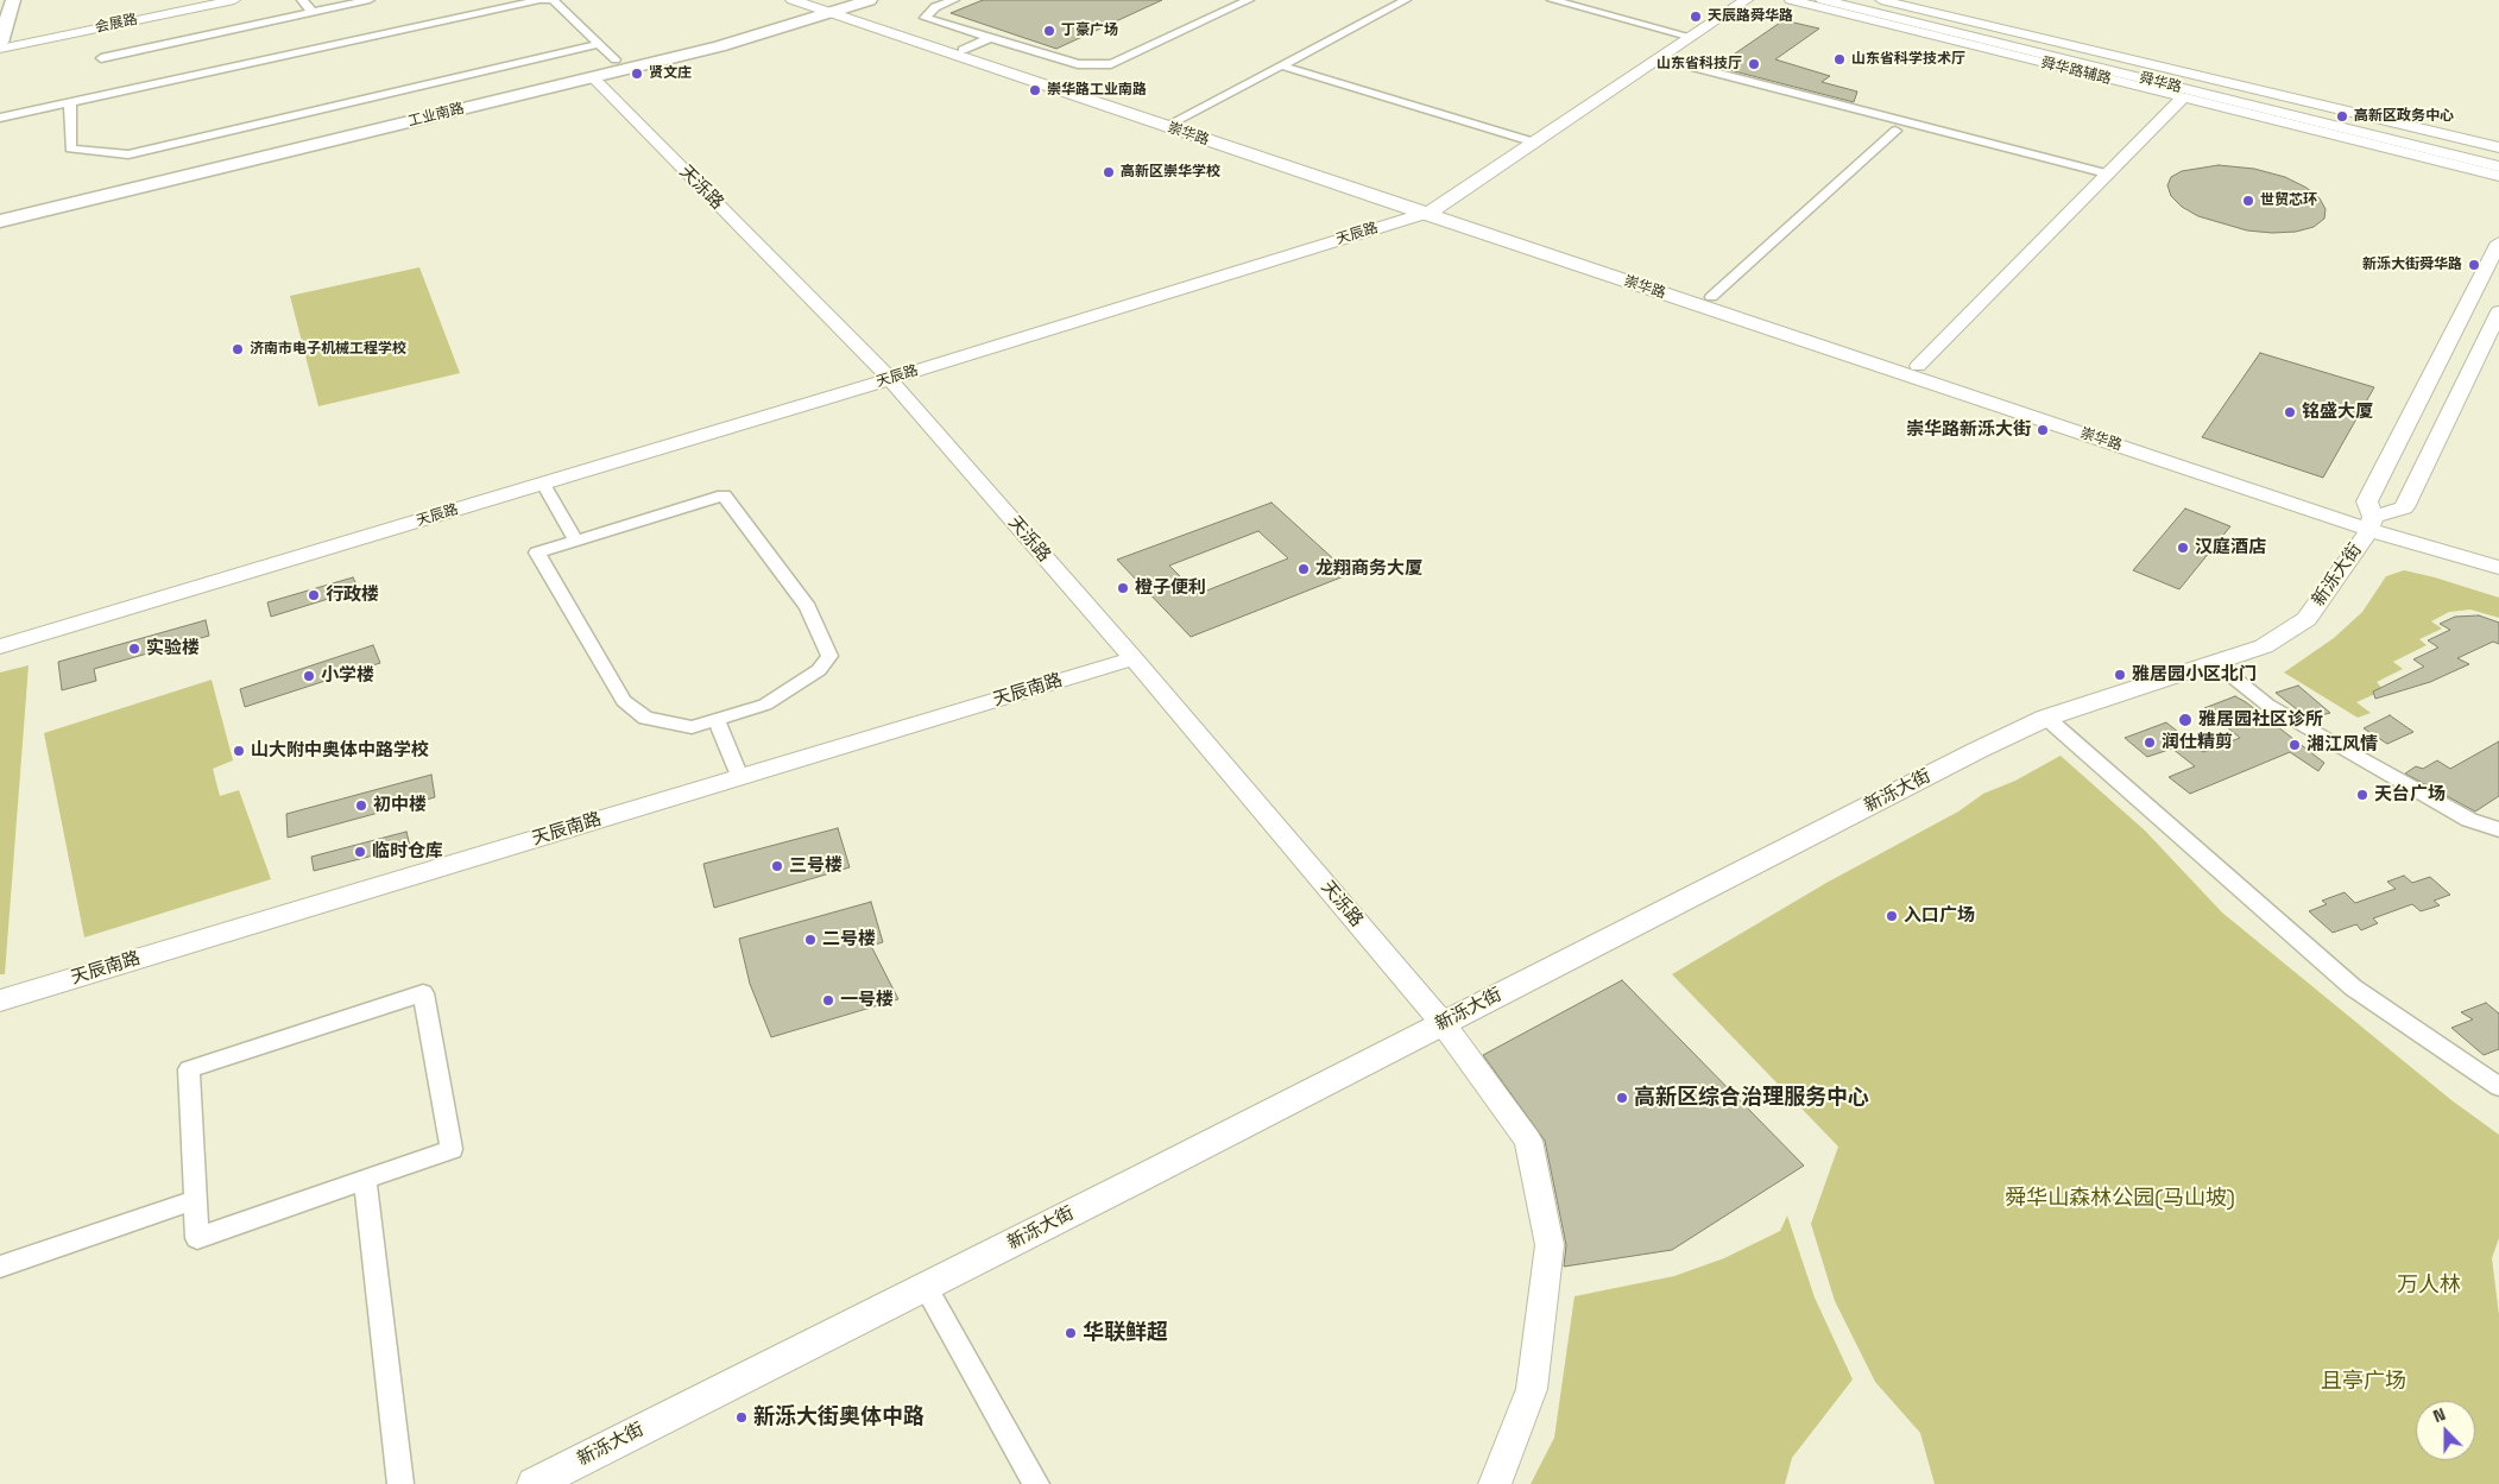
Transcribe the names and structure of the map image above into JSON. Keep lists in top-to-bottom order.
{
  "streets": {
    "main road": [
      "舜华路",
      "工业南路",
      "崇华路",
      "天辰路",
      "新泺大街"
    ],
    "street": [
      "会展路",
      "舜华路辅路",
      "天泺路",
      "天辰南路"
    ]
  },
  "crossings": [
    ["工业南路", "崇华路"],
    ["工业南路", "天泺路"],
    ["崇华路", "天辰路"],
    ["崇华路", "新泺大街"],
    ["天泺路", "天辰路"],
    ["天泺路", "新泺大街"],
    ["天泺路", "天辰南路"]
  ],
  "parks": ["舜华山森林公园(马山坡)", "万人林", "且亭广场"],
  "places": [
    "天辰路舜华路",
    "丁豪广场",
    "山东省科学技术厅",
    "山东省科技厅",
    "贤文庄",
    "崇华路工业南路",
    "高新区政务中心",
    "高新区崇华学校",
    "世贸芯环",
    "新泺大街舜华路",
    "济南市电子机械工程学校",
    "铭盛大厦",
    "崇华路新泺大街",
    "汉庭酒店",
    "龙翔商务大厦",
    "橙子便利",
    "行政楼",
    "实验楼",
    "雅居园小区北门",
    "小学楼",
    "雅居园社区诊所",
    "润仕精剪",
    "湘江风情",
    "山大附中奥体中路学校",
    "天台广场",
    "初中楼",
    "临时仓库",
    "三号楼",
    "入口广场",
    "二号楼",
    "一号楼",
    "高新区综合治理服务中心",
    "华联鲜超",
    "新泺大街奥体中路"
  ],
  "north": "top"
}
